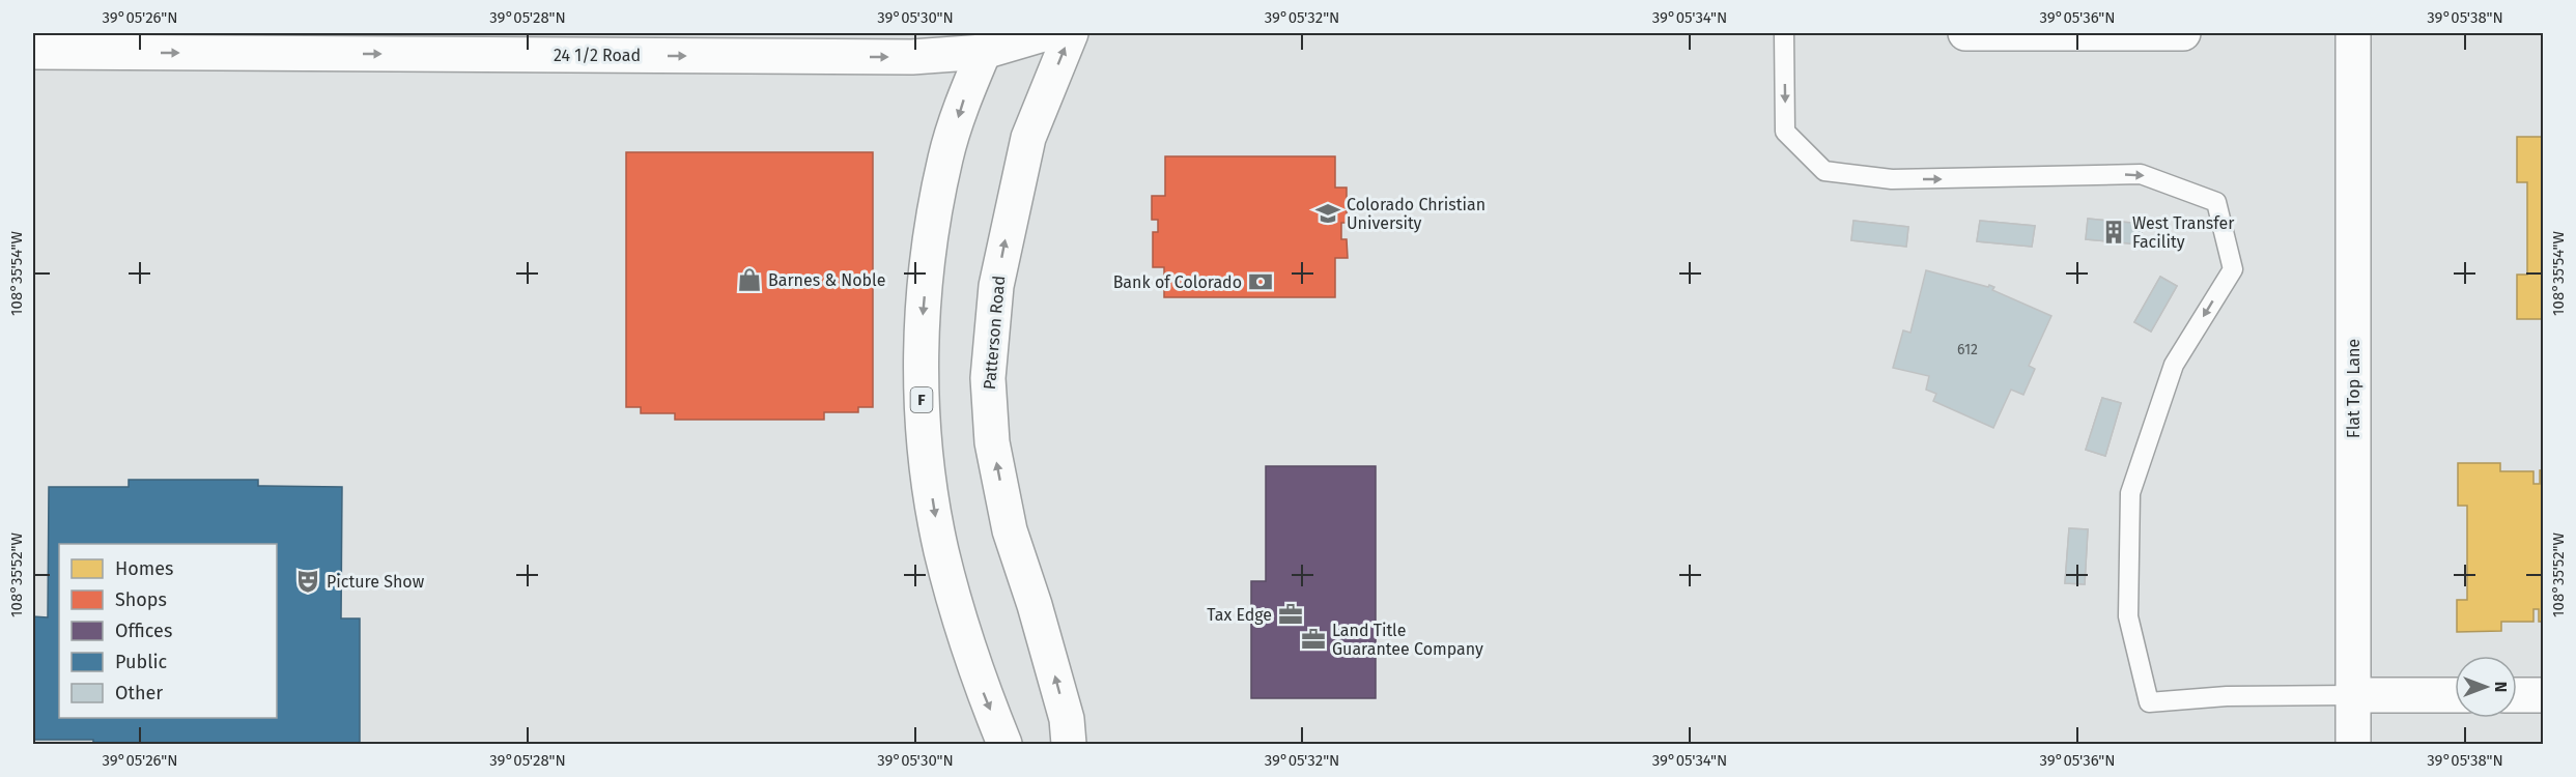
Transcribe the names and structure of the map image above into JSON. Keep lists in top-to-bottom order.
{
  "streets": {
    "main road": [
      "24 1/2 Road",
      "Patterson Road",
      "Flat Top Lane",
      "F"
    ]
  },
  "crossings": [
    ["24 1/2 Road", "F"]
  ],
  "one_way": ["24 1/2 Road"],
  "places": {
    "school or university": ["Colorado Christian University"],
    "building": ["West Transfer Facility"],
    "shop": ["Barnes & Noble"],
    "bank": ["Bank of Colorado"],
    "theatre": ["Picture Show"],
    "office": ["Tax Edge", "Land Title Guarantee Company"]
  },
  "house_numbers": ["612"],
  "legend": [
    "Homes",
    "Shops",
    "Offices",
    "Public",
    "Other"
  ],
  "north": "right",
  "coordinates": [
    "39°05'26\"N",
    "39°05'28\"N",
    "39°05'30\"N",
    "39°05'32\"N",
    "39°05'34\"N",
    "39°05'36\"N",
    "39°05'38\"N",
    "108°35'54\"W",
    "108°35'52\"W"
  ]
}
